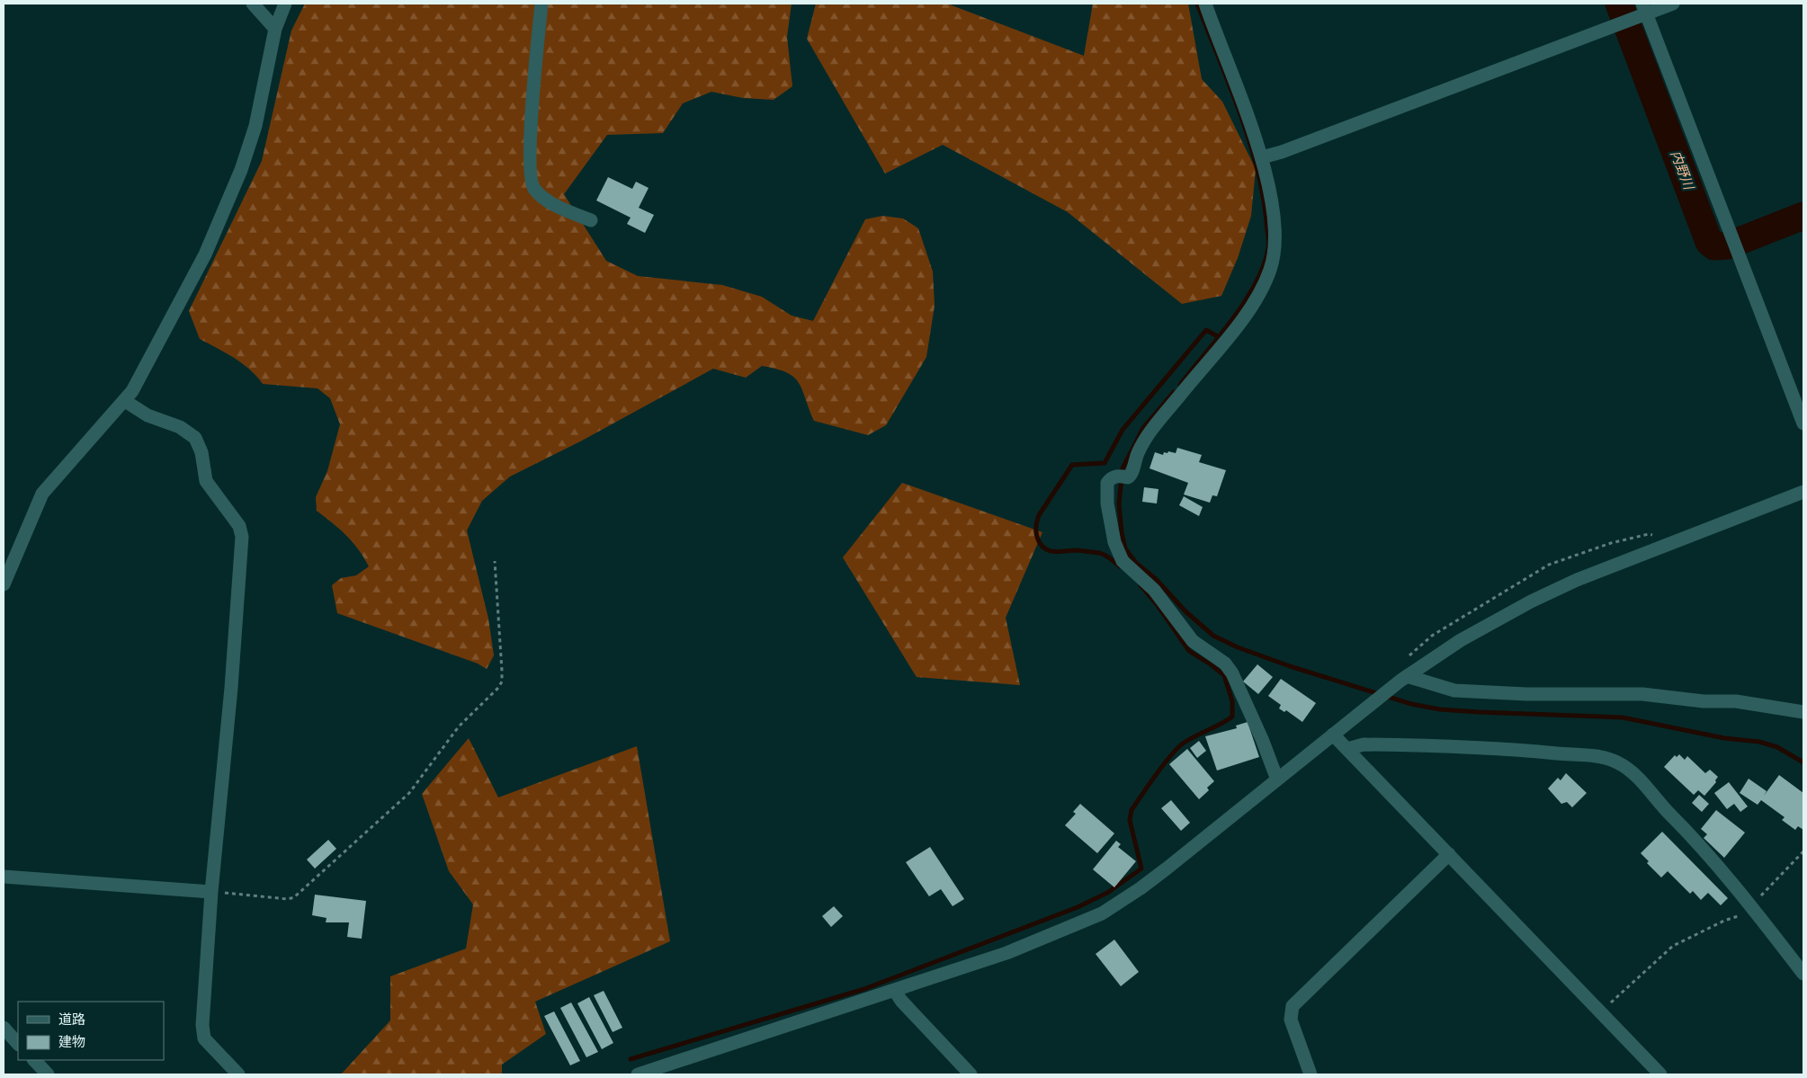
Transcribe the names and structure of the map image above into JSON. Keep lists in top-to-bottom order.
{
  "water": ["内野川"],
  "legend": ["道路", "建物"]
}
